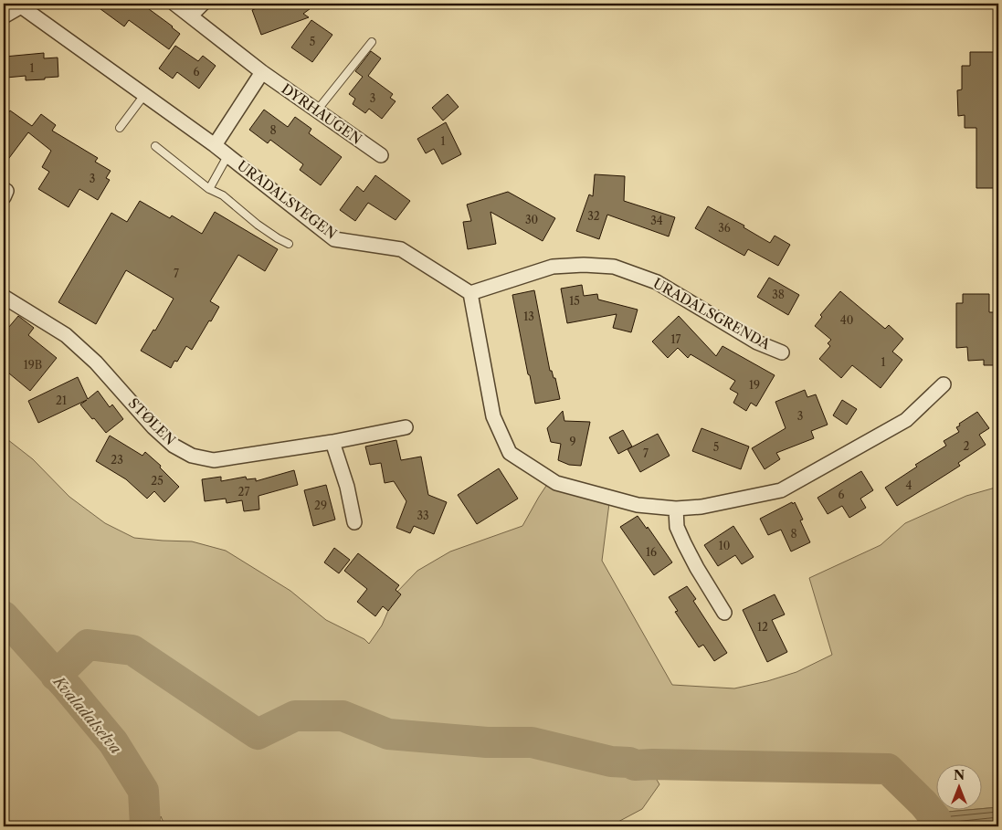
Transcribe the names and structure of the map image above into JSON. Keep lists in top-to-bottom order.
{
  "streets": {
    "street": [
      "DYRHAUGEN",
      "URADALSVEGEN",
      "URADALSGRENDA",
      "STØLEN"
    ]
  },
  "crossings": [
    ["URADALSVEGEN", "URADALSGRENDA"]
  ],
  "water": ["Kvaladalselva"],
  "house_numbers": [
    "5",
    "1",
    "6",
    "3",
    "8",
    "1",
    "3",
    "32",
    "30",
    "34",
    "36",
    "7",
    "38",
    "15",
    "13",
    "40",
    "17",
    "1",
    "19B",
    "19",
    "21",
    "3",
    "9",
    "2",
    "5",
    "7",
    "23",
    "25",
    "4",
    "27",
    "6",
    "29",
    "33",
    "8",
    "10",
    "16",
    "12"
  ],
  "north": "top"
}
